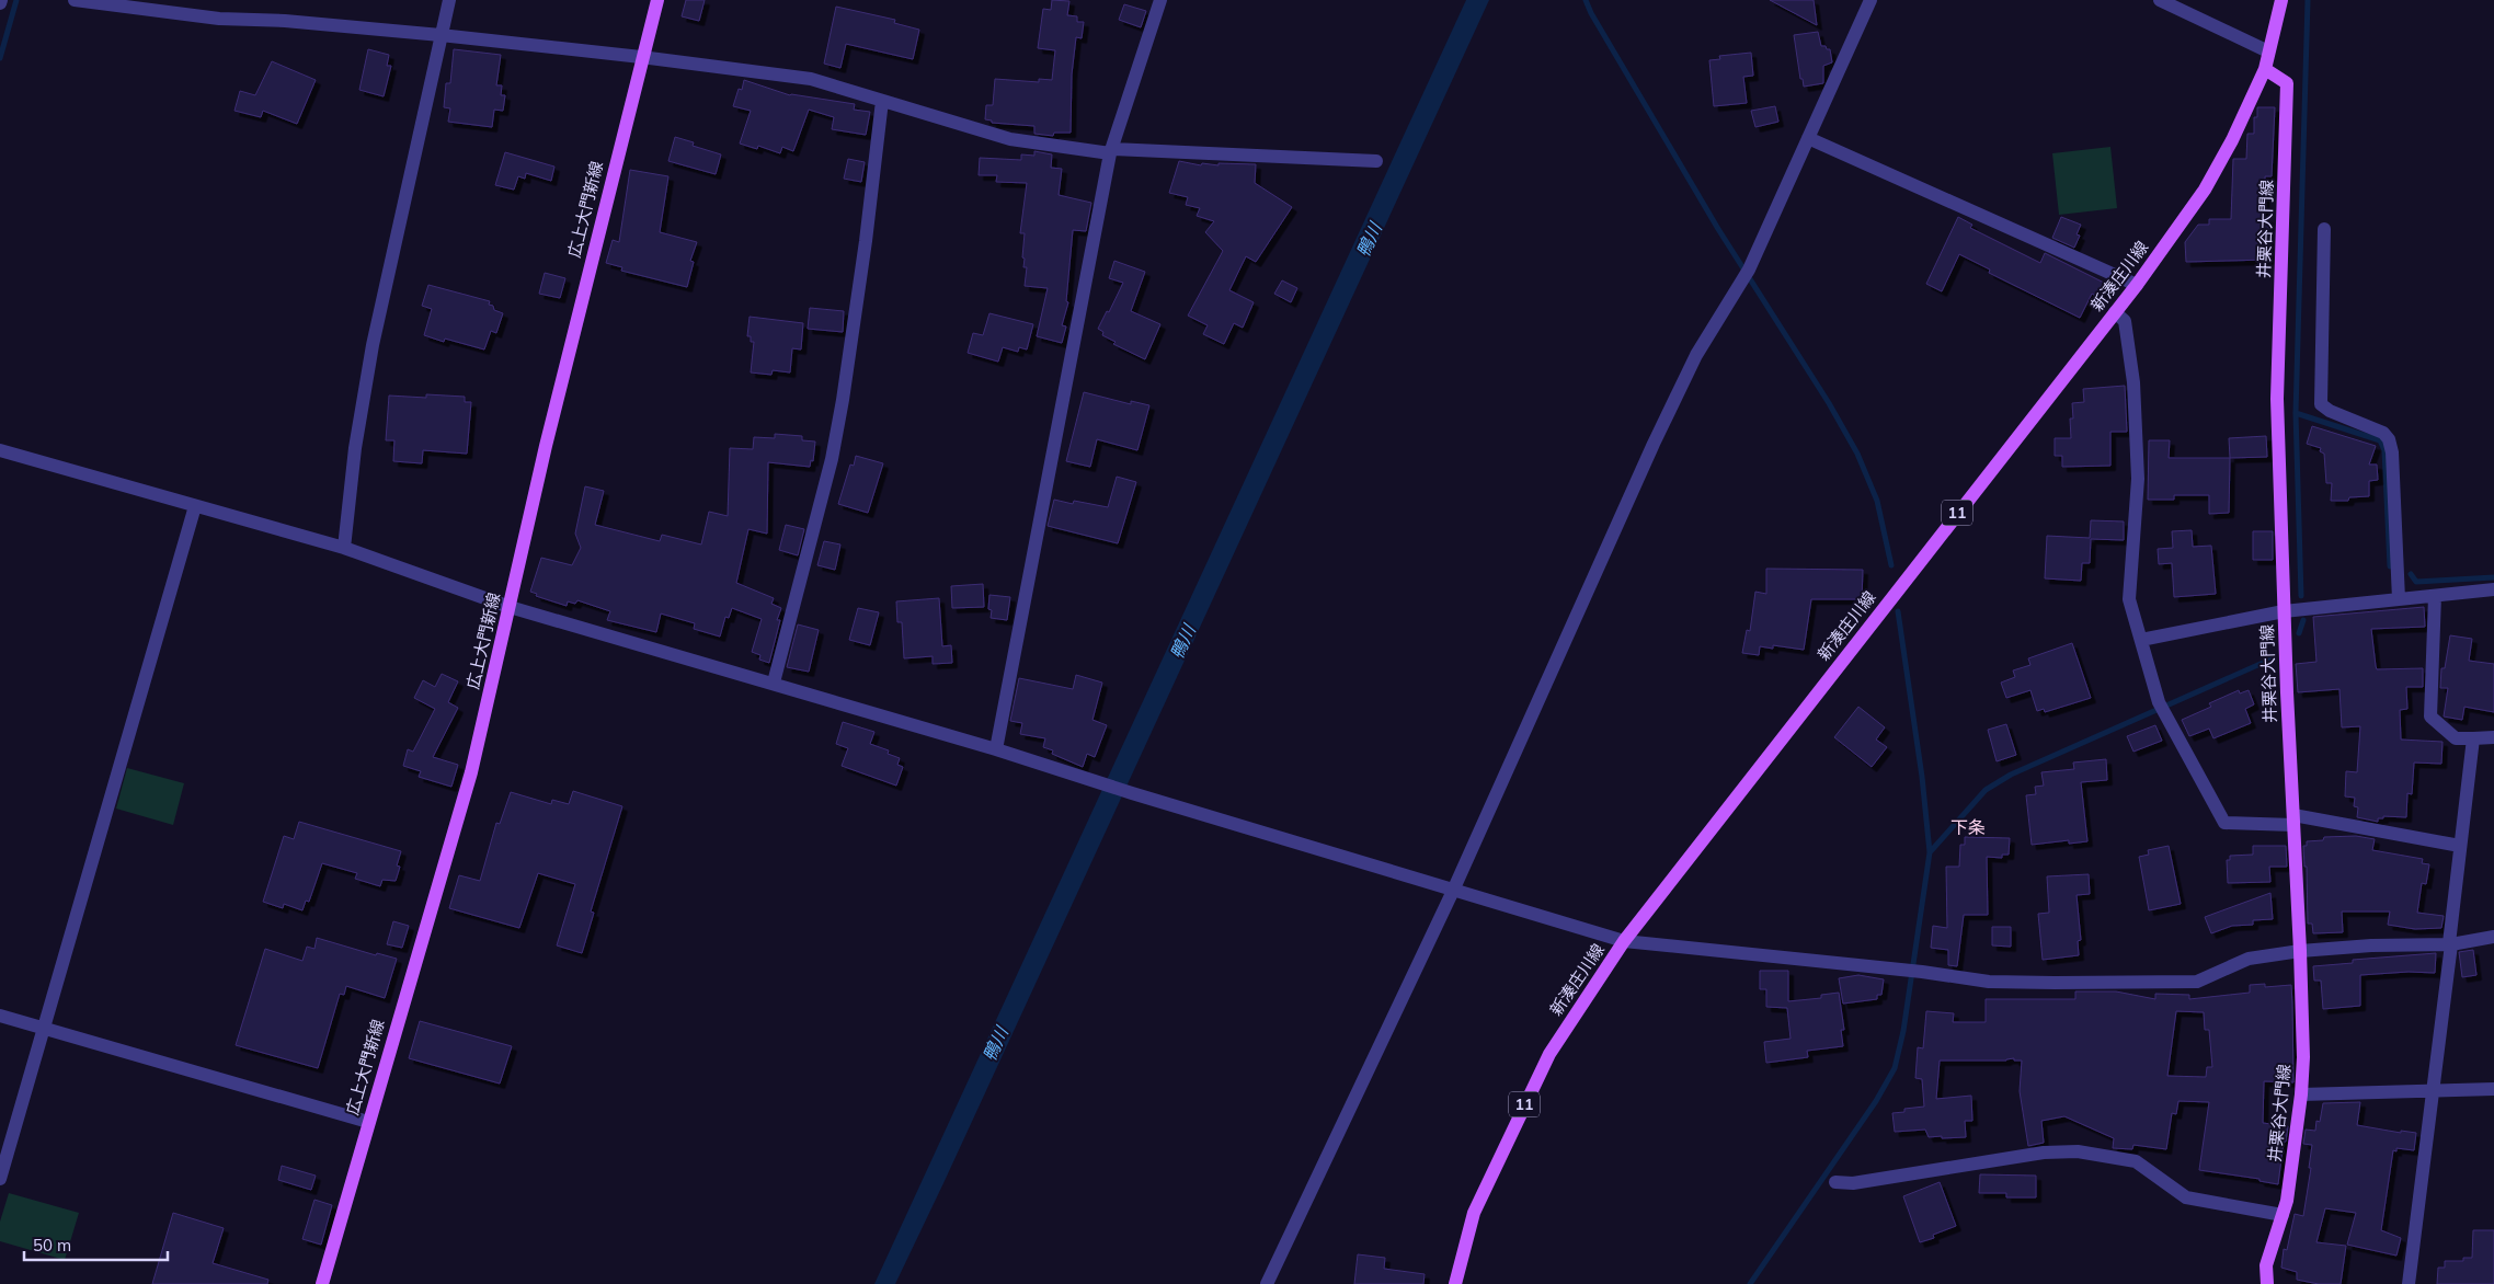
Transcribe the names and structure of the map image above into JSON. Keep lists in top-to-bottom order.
{
  "streets": {
    "main road": [
      "広上大門新線",
      "井栗谷大門線",
      "新湊庄川線",
      "11"
    ]
  },
  "crossings": [
    ["井栗谷大門線", "新湊庄川線"]
  ],
  "districts": ["下条"],
  "water": ["鴨川"],
  "scale_bar": "50 m"
}
